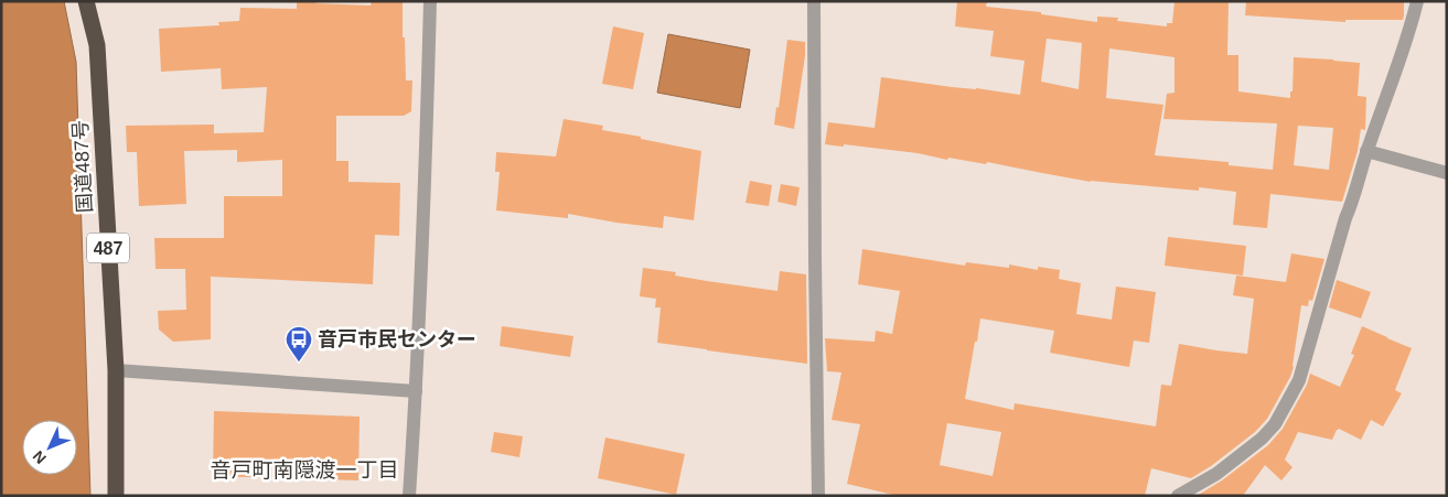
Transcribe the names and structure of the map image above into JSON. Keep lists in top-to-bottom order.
{
  "streets": {
    "highway": ["国道487号", "487"]
  },
  "districts": ["音戸町南隠渡一丁目"],
  "places": {
    "bus stop": ["音戸市民センター"]
  },
  "north": "bottom left"
}
